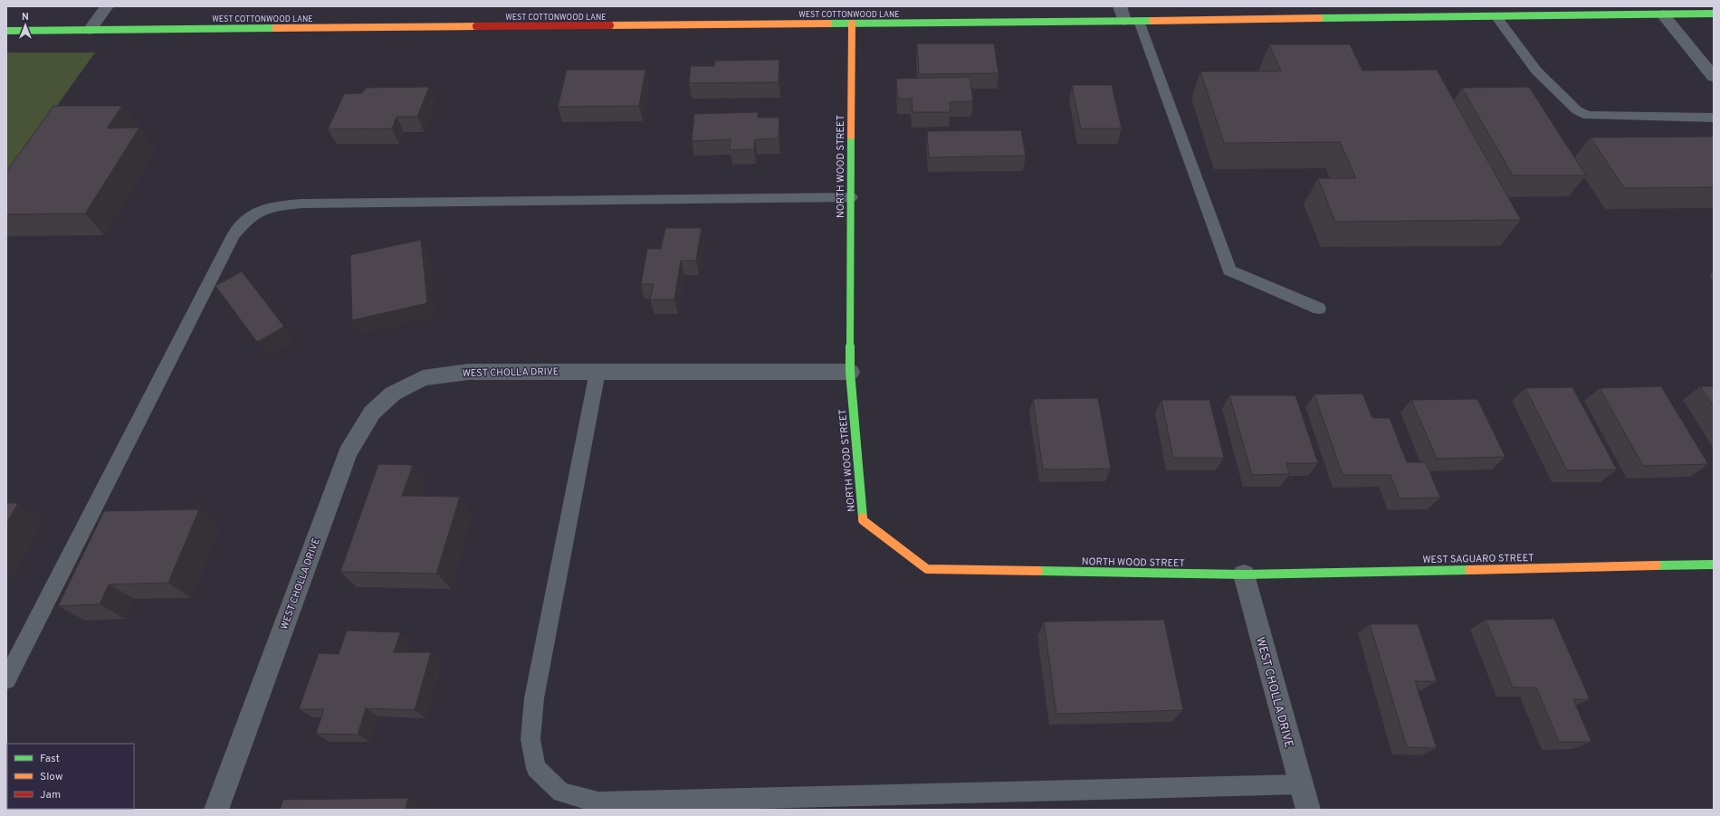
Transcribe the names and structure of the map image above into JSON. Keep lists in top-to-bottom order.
{
  "streets": {
    "main road": ["WEST COTTONWOOD LANE", "NORTH WOOD STREET", "WEST SAGUARO STREET"],
    "street": ["WEST CHOLLA DRIVE"]
  },
  "crossings": [
    ["WEST COTTONWOOD LANE", "NORTH WOOD STREET"],
    ["NORTH WOOD STREET", "WEST CHOLLA DRIVE"],
    ["NORTH WOOD STREET", "WEST SAGUARO STREET"],
    ["WEST CHOLLA DRIVE", "WEST SAGUARO STREET"]
  ],
  "legend": ["Fast", "Slow", "Jam"],
  "north": "top"
}
